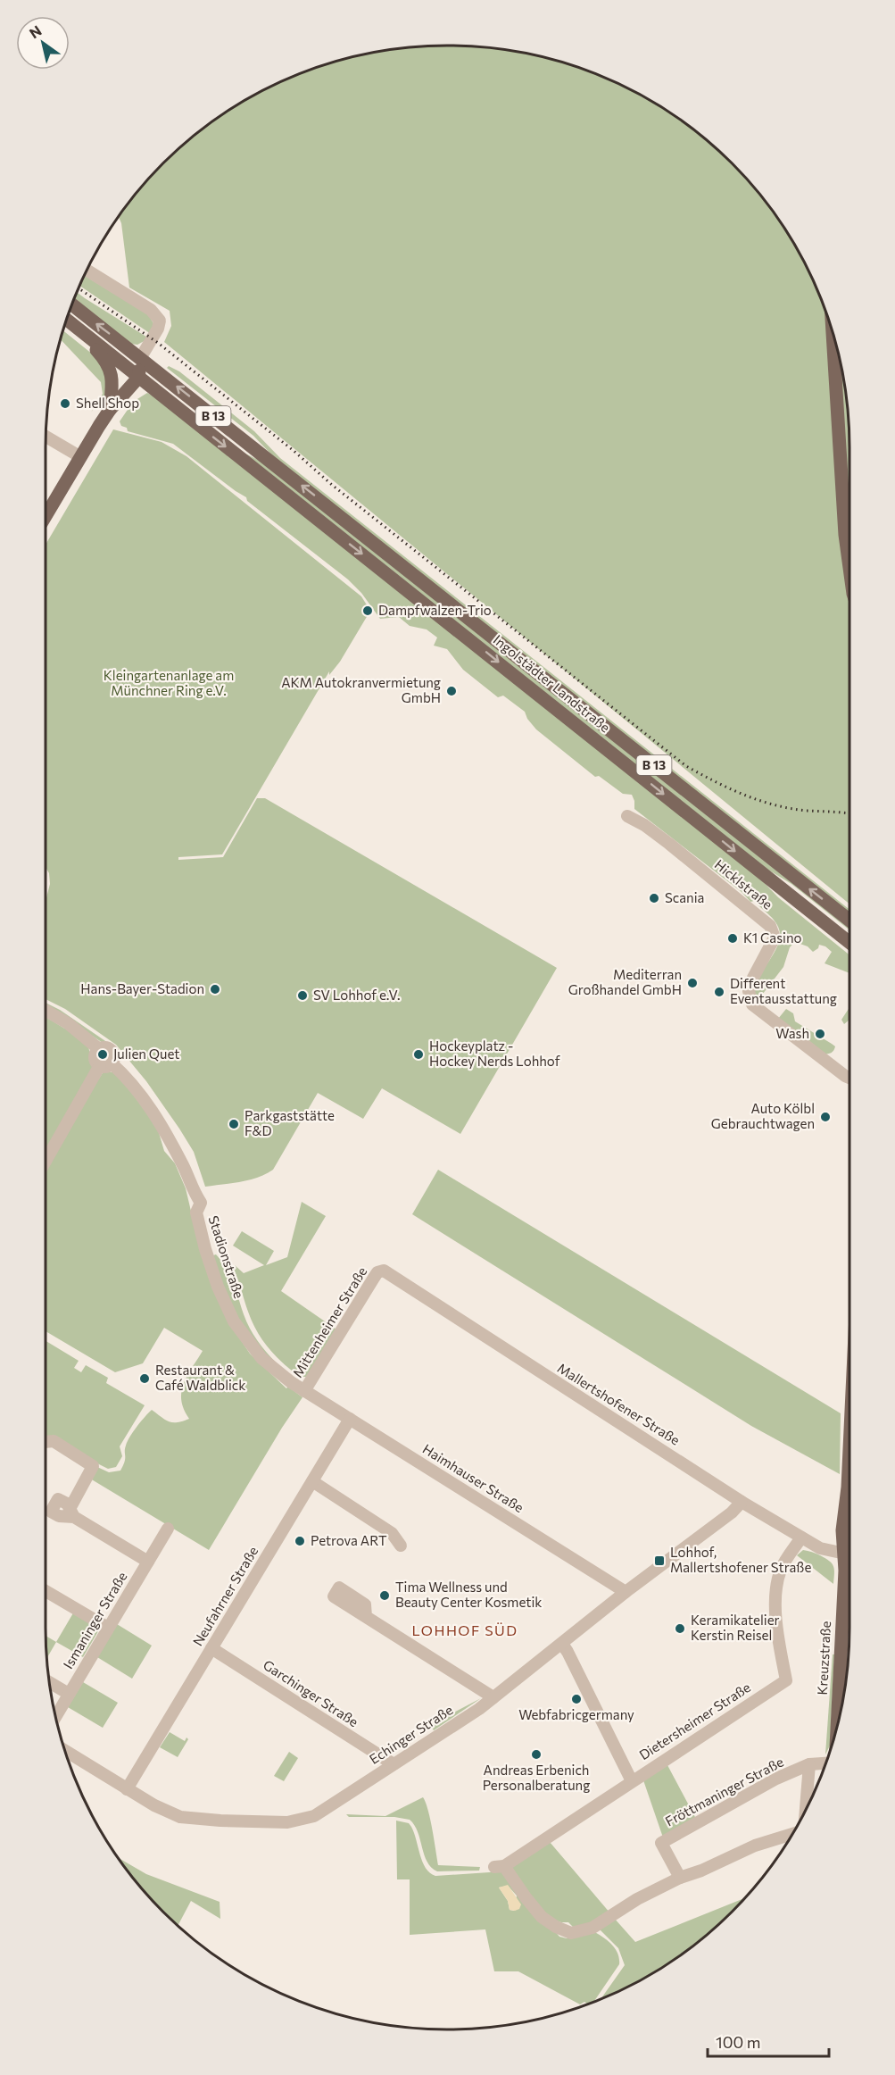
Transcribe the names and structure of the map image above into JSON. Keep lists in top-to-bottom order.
{
  "streets": {
    "main road": ["B 13", "Ingolstädter Landstraße", "Kreuzstraße"],
    "street": [
      "Hicklstraße",
      "Stadionstraße",
      "Mittenheimer Straße",
      "Mallertshofener Straße",
      "Haimhauser Straße",
      "Neufahrner Straße",
      "Ismaninger Straße",
      "Garchinger Straße",
      "Dietersheimer Straße",
      "Echinger Straße",
      "Fröttmaninger Straße"
    ]
  },
  "crossings": [
    ["B 13", "Ingolstädter Landstraße"],
    ["Stadionstraße", "Mittenheimer Straße"],
    ["Stadionstraße", "Haimhauser Straße"],
    ["Mittenheimer Straße", "Mallertshofener Straße"],
    ["Mittenheimer Straße", "Haimhauser Straße"],
    ["Mallertshofener Straße", "Kreuzstraße"],
    ["Mallertshofener Straße", "Dietersheimer Straße"],
    ["Mallertshofener Straße", "Echinger Straße"],
    ["Haimhauser Straße", "Neufahrner Straße"],
    ["Haimhauser Straße", "Echinger Straße"],
    ["Neufahrner Straße", "Garchinger Straße"],
    ["Neufahrner Straße", "Echinger Straße"],
    ["Garchinger Straße", "Echinger Straße"],
    ["Dietersheimer Straße", "Fröttmaninger Straße"]
  ],
  "districts": ["LOHHOF SÜD"],
  "parks": ["Kleingartenanlage am Münchner Ring e.V."],
  "places": {
    "other": [
      "Shell Shop",
      "Dampfwalzen-Trio",
      "AKM Autokranvermietung GmbH",
      "Scania",
      "K1 Casino",
      "Mediterran Großhandel GmbH",
      "Hans-Bayer-Stadion",
      "Different Eventausstattung",
      "SV Lohhof e.V.",
      "Wash",
      "Julien Quet",
      "Hockeyplatz - Hockey Nerds Lohhof",
      "Auto Kölbl Gebrauchtwagen",
      "Parkgaststätte F&D",
      "Restaurant & Café Waldblick",
      "Petrova ART",
      "Tima Wellness und Beauty Center Kosmetik",
      "Keramikatelier Kerstin Reisel",
      "Webfabricgermany",
      "Andreas Erbenich Personalberatung"
    ],
    "transit": ["Lohhof, Mallertshofener Straße"]
  },
  "scale_bar": "100 m",
  "north": "top left"
}
